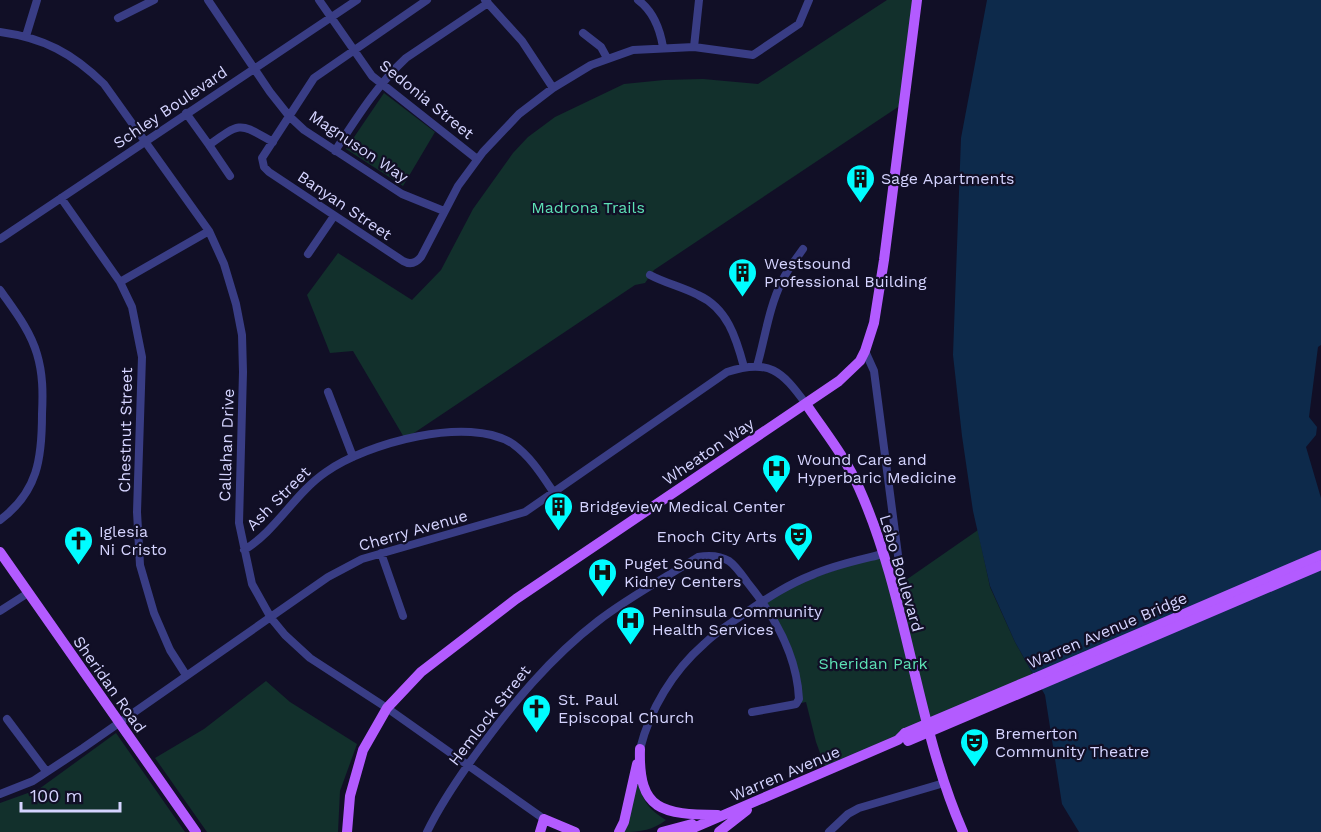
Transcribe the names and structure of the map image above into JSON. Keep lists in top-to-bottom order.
{
  "streets": {
    "main road": [
      "Wheaton Way",
      "Lebo Boulevard",
      "Warren Avenue Bridge",
      "Sheridan Road",
      "Warren Avenue"
    ],
    "street": [
      "Sedonia Street",
      "Schley Boulevard",
      "Magnuson Way",
      "Banyan Street",
      "Chestnut Street",
      "Callahan Drive",
      "Ash Street",
      "Cherry Avenue",
      "Hemlock Street"
    ]
  },
  "crossings": [
    ["Sedonia Street", "Schley Boulevard"],
    ["Schley Boulevard", "Magnuson Way"],
    ["Schley Boulevard", "Chestnut Street"],
    ["Schley Boulevard", "Callahan Drive"],
    ["Magnuson Way", "Banyan Street"],
    ["Chestnut Street", "Cherry Avenue"],
    ["Callahan Drive", "Wheaton Way"],
    ["Callahan Drive", "Ash Street"],
    ["Callahan Drive", "Cherry Avenue"],
    ["Callahan Drive", "Hemlock Street"],
    ["Wheaton Way", "Cherry Avenue"],
    ["Wheaton Way", "Lebo Boulevard"],
    ["Ash Street", "Cherry Avenue"],
    ["Cherry Avenue", "Lebo Boulevard"],
    ["Cherry Avenue", "Sheridan Road"],
    ["Warren Avenue Bridge", "Warren Avenue"]
  ],
  "parks": ["Madrona Trails", "Sheridan Park"],
  "places": {
    "building": ["Sage Apartments", "Westsound Professional Building", "Bridgeview Medical Center"],
    "hospital": ["Wound Care and Hyperbaric Medicine", "Puget Sound Kidney Centers", "Peninsula Community Health Services"],
    "theatre": ["Enoch City Arts", "Bremerton Community Theatre"],
    "church": ["Iglesia Ni Cristo", "St. Paul Episcopal Church"]
  },
  "scale_bar": "100 m"
}
